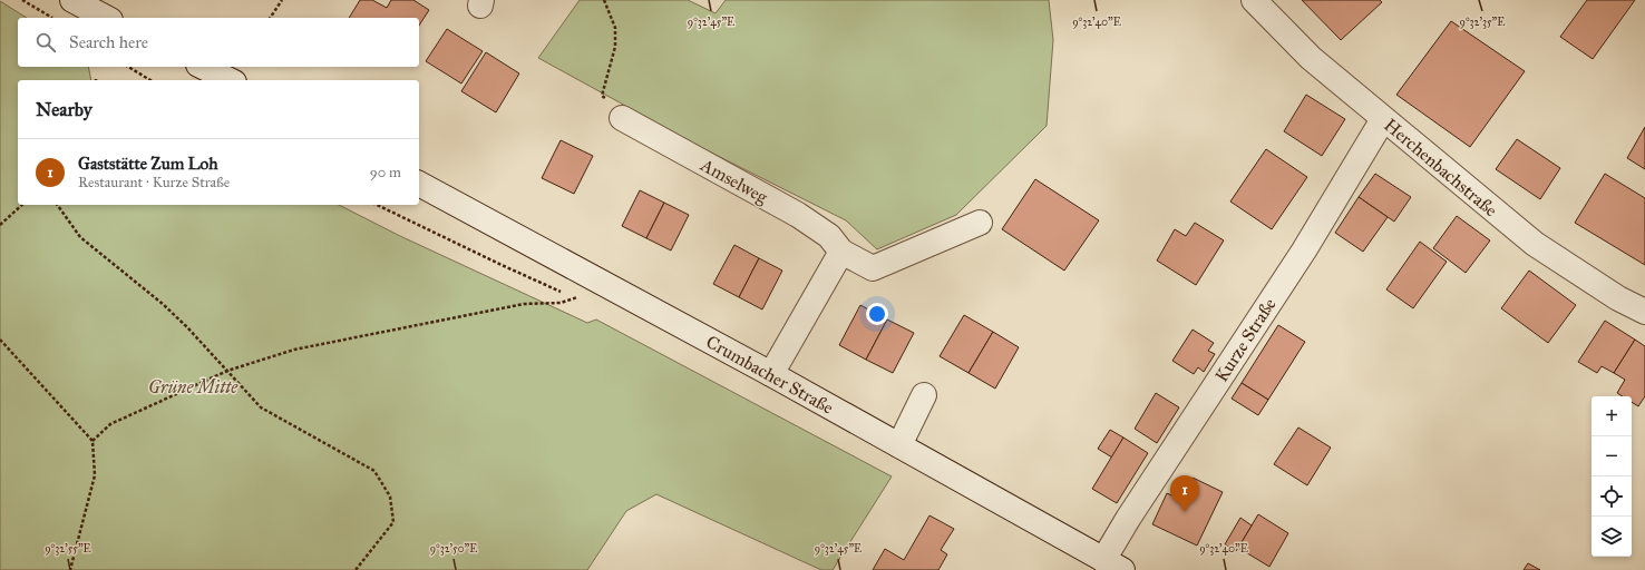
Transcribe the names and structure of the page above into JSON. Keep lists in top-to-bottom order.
{
  "streets": {
    "street": [
      "Herchenbachstraße",
      "Amselweg",
      "Kurze Straße",
      "Crumbacher Straße"
    ]
  },
  "crossings": [
    ["Herchenbachstraße", "Kurze Straße"],
    ["Kurze Straße", "Crumbacher Straße"]
  ],
  "parks": ["Grüne Mitte"],
  "page": {
    "search": "Search here",
    "heading": "Nearby",
    "list": [
      {
        "mark": "1",
        "name": "Gaststätte Zum Loh",
        "note": "Restaurant · Kurze Straße",
        "value": "90 m"
      }
    ],
    "map_buttons": ["+", "−"],
    "pins": "1"
  },
  "coordinates": [
    "9°32'45\"E",
    "9°32'40\"E",
    "9°32'35\"E",
    "9°32'55\"E",
    "9°32'50\"E"
  ]
}
